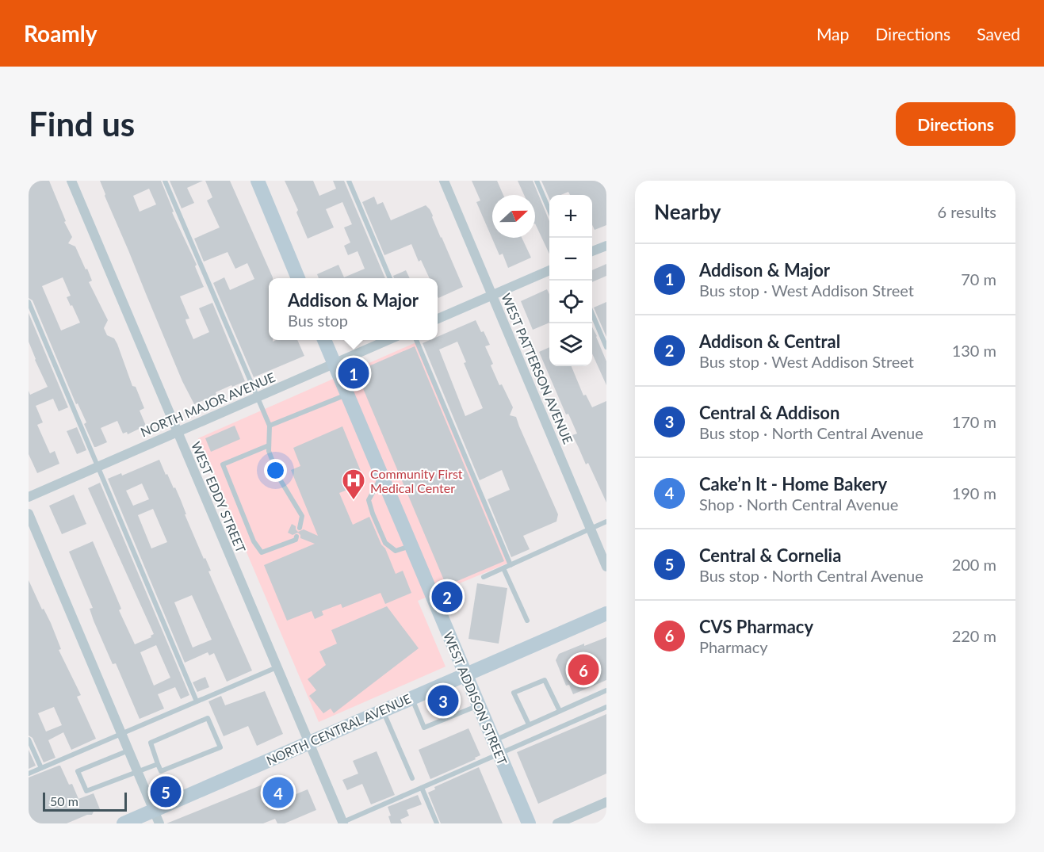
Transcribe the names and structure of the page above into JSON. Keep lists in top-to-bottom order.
{
  "streets": {
    "street": [
      "WEST PATTERSON AVENUE",
      "NORTH MAJOR AVENUE",
      "WEST EDDY STREET",
      "WEST ADDISON STREET",
      "NORTH CENTRAL AVENUE"
    ]
  },
  "crossings": [
    ["NORTH MAJOR AVENUE", "WEST EDDY STREET"],
    ["NORTH MAJOR AVENUE", "WEST ADDISON STREET"],
    ["WEST EDDY STREET", "NORTH CENTRAL AVENUE"],
    ["WEST ADDISON STREET", "NORTH CENTRAL AVENUE"]
  ],
  "places": {
    "hospital": ["Community First Medical Center"]
  },
  "scale_bar": "50 m",
  "north": "right",
  "page": {
    "header": "Roamly",
    "nav": ["Map", "Directions", "Saved"],
    "buttons": "Directions",
    "title": "Find us",
    "heading": ["Nearby", "6 results"],
    "map_buttons": ["+", "−"],
    "list": [
      {
        "mark": "1",
        "name": "Addison & Major",
        "note": "Bus stop · West Addison Street",
        "value": "70 m"
      },
      {
        "mark": "2",
        "name": "Addison & Central",
        "note": "Bus stop · West Addison Street",
        "value": "130 m"
      },
      {
        "mark": "3",
        "name": "Central & Addison",
        "note": "Bus stop · North Central Avenue",
        "value": "170 m"
      },
      {
        "mark": "4",
        "name": "Cake’n It - Home Bakery",
        "note": "Shop · North Central Avenue",
        "value": "190 m"
      },
      {
        "mark": "5",
        "name": "Central & Cornelia",
        "note": "Bus stop · North Central Avenue",
        "value": "200 m"
      },
      {
        "mark": "6",
        "name": "CVS Pharmacy",
        "note": "Pharmacy",
        "value": "220 m"
      }
    ],
    "popup": ["Addison & Major", "Bus stop"],
    "pins": [
      "1",
      "2",
      "6",
      "3",
      "5",
      "4"
    ],
    "scale": "50 m"
  }
}
